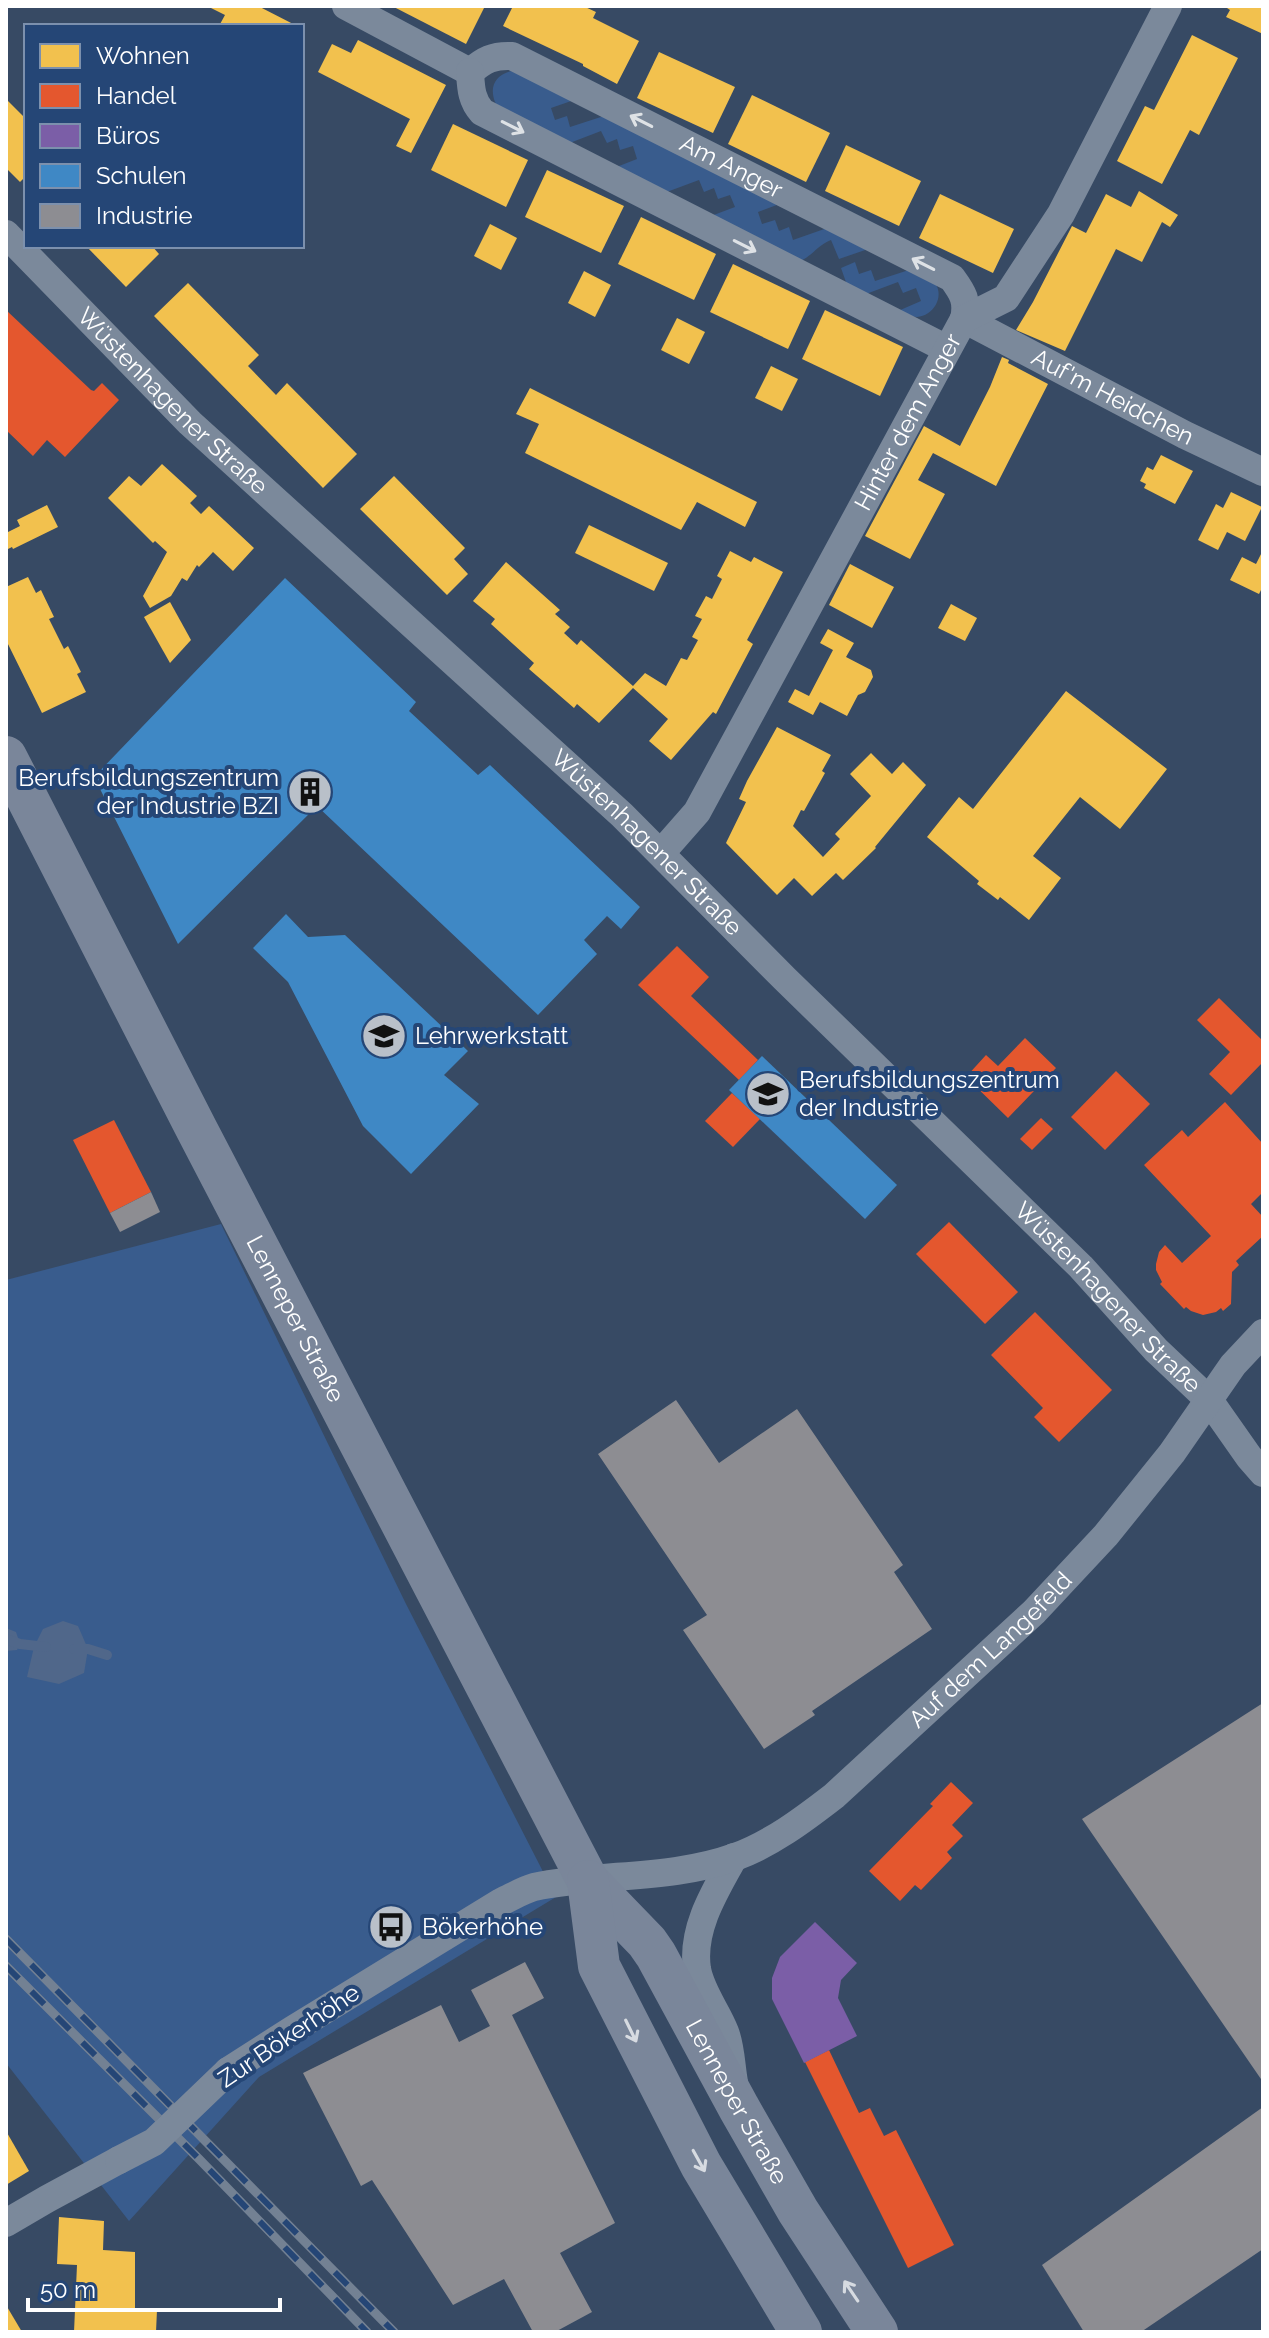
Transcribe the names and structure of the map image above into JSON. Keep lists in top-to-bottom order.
{
  "streets": {
    "main road": ["Lenneper Straße"],
    "street": [
      "Am Anger",
      "Auf'm Heidchen",
      "Wüstenhagener Straße",
      "Hinter dem Anger",
      "Auf dem Langefeld",
      "Zur Bökerhöhe"
    ]
  },
  "crossings": [
    ["Am Anger", "Auf'm Heidchen"],
    ["Am Anger", "Hinter dem Anger"],
    ["Auf'm Heidchen", "Hinter dem Anger"],
    ["Wüstenhagener Straße", "Hinter dem Anger"],
    ["Wüstenhagener Straße", "Auf dem Langefeld"],
    ["Lenneper Straße", "Auf dem Langefeld"],
    ["Lenneper Straße", "Zur Bökerhöhe"],
    ["Auf dem Langefeld", "Zur Bökerhöhe"]
  ],
  "places": {
    "building": ["Berufsbildungszentrum der Industrie BZI"],
    "school or university": ["Lehrwerkstatt", "Berufsbildungszentrum der Industrie"],
    "bus stop": ["Bökerhöhe"]
  },
  "legend": [
    "Wohnen",
    "Handel",
    "Büros",
    "Schulen",
    "Industrie"
  ],
  "scale_bar": "50 m"
}
